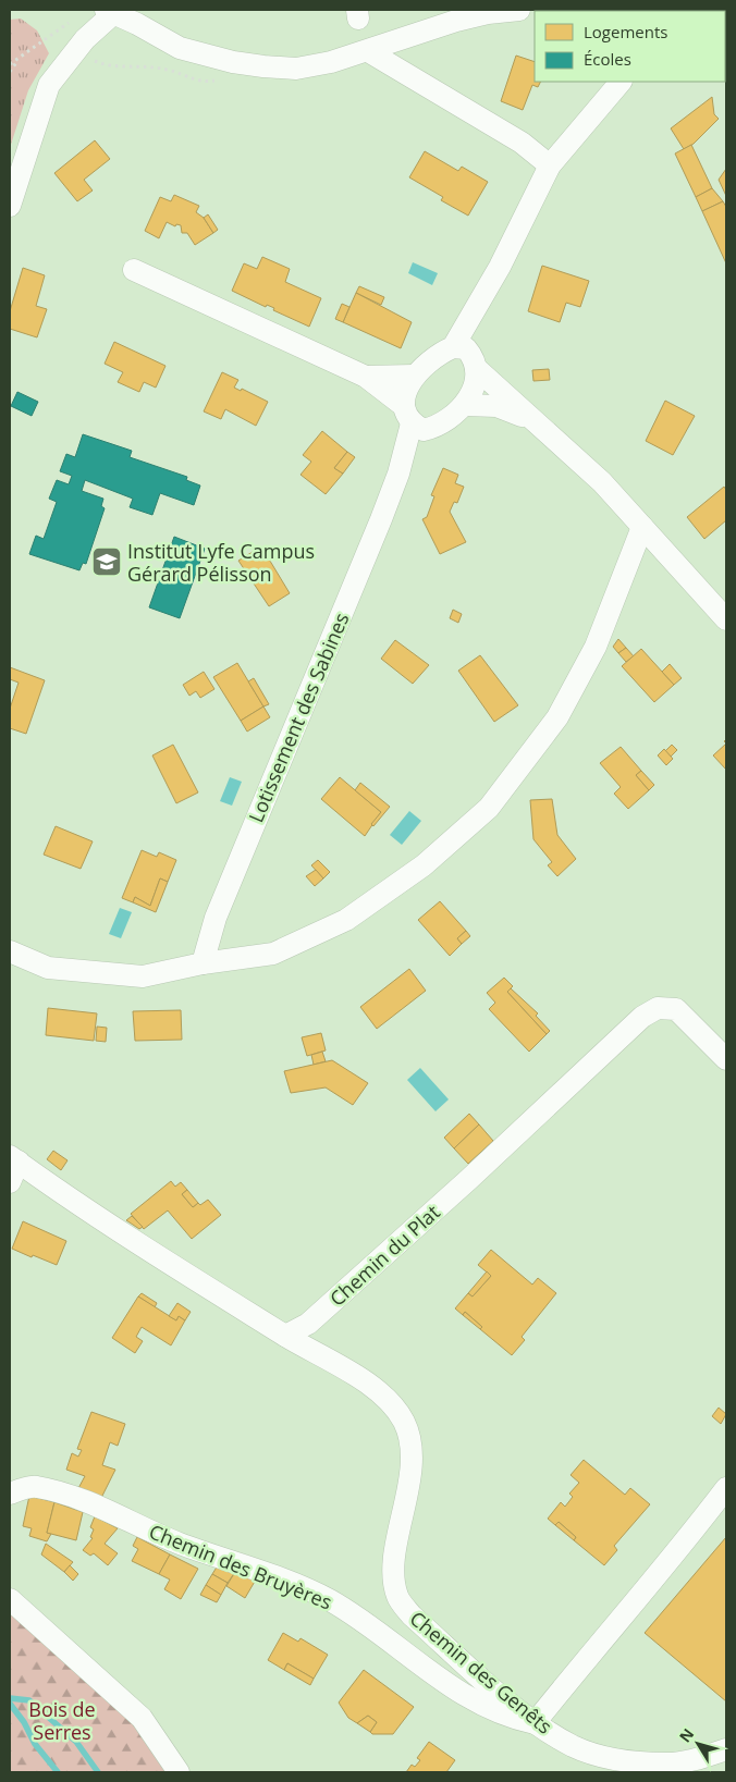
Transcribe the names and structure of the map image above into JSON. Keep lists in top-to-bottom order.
{
  "streets": {
    "street": [
      "Lotissement des Sabines",
      "Chemin du Plat",
      "Chemin des Bruyères",
      "Chemin des Genêts"
    ]
  },
  "crossings": [
    ["Chemin du Plat", "Chemin des Genêts"],
    ["Chemin des Bruyères", "Chemin des Genêts"]
  ],
  "parks": ["Bois de Serres"],
  "places": {
    "school or university": ["Institut Lyfe Campus Gérard Pélisson"]
  },
  "legend": ["Logements", "Écoles"],
  "north": "top left"
}
